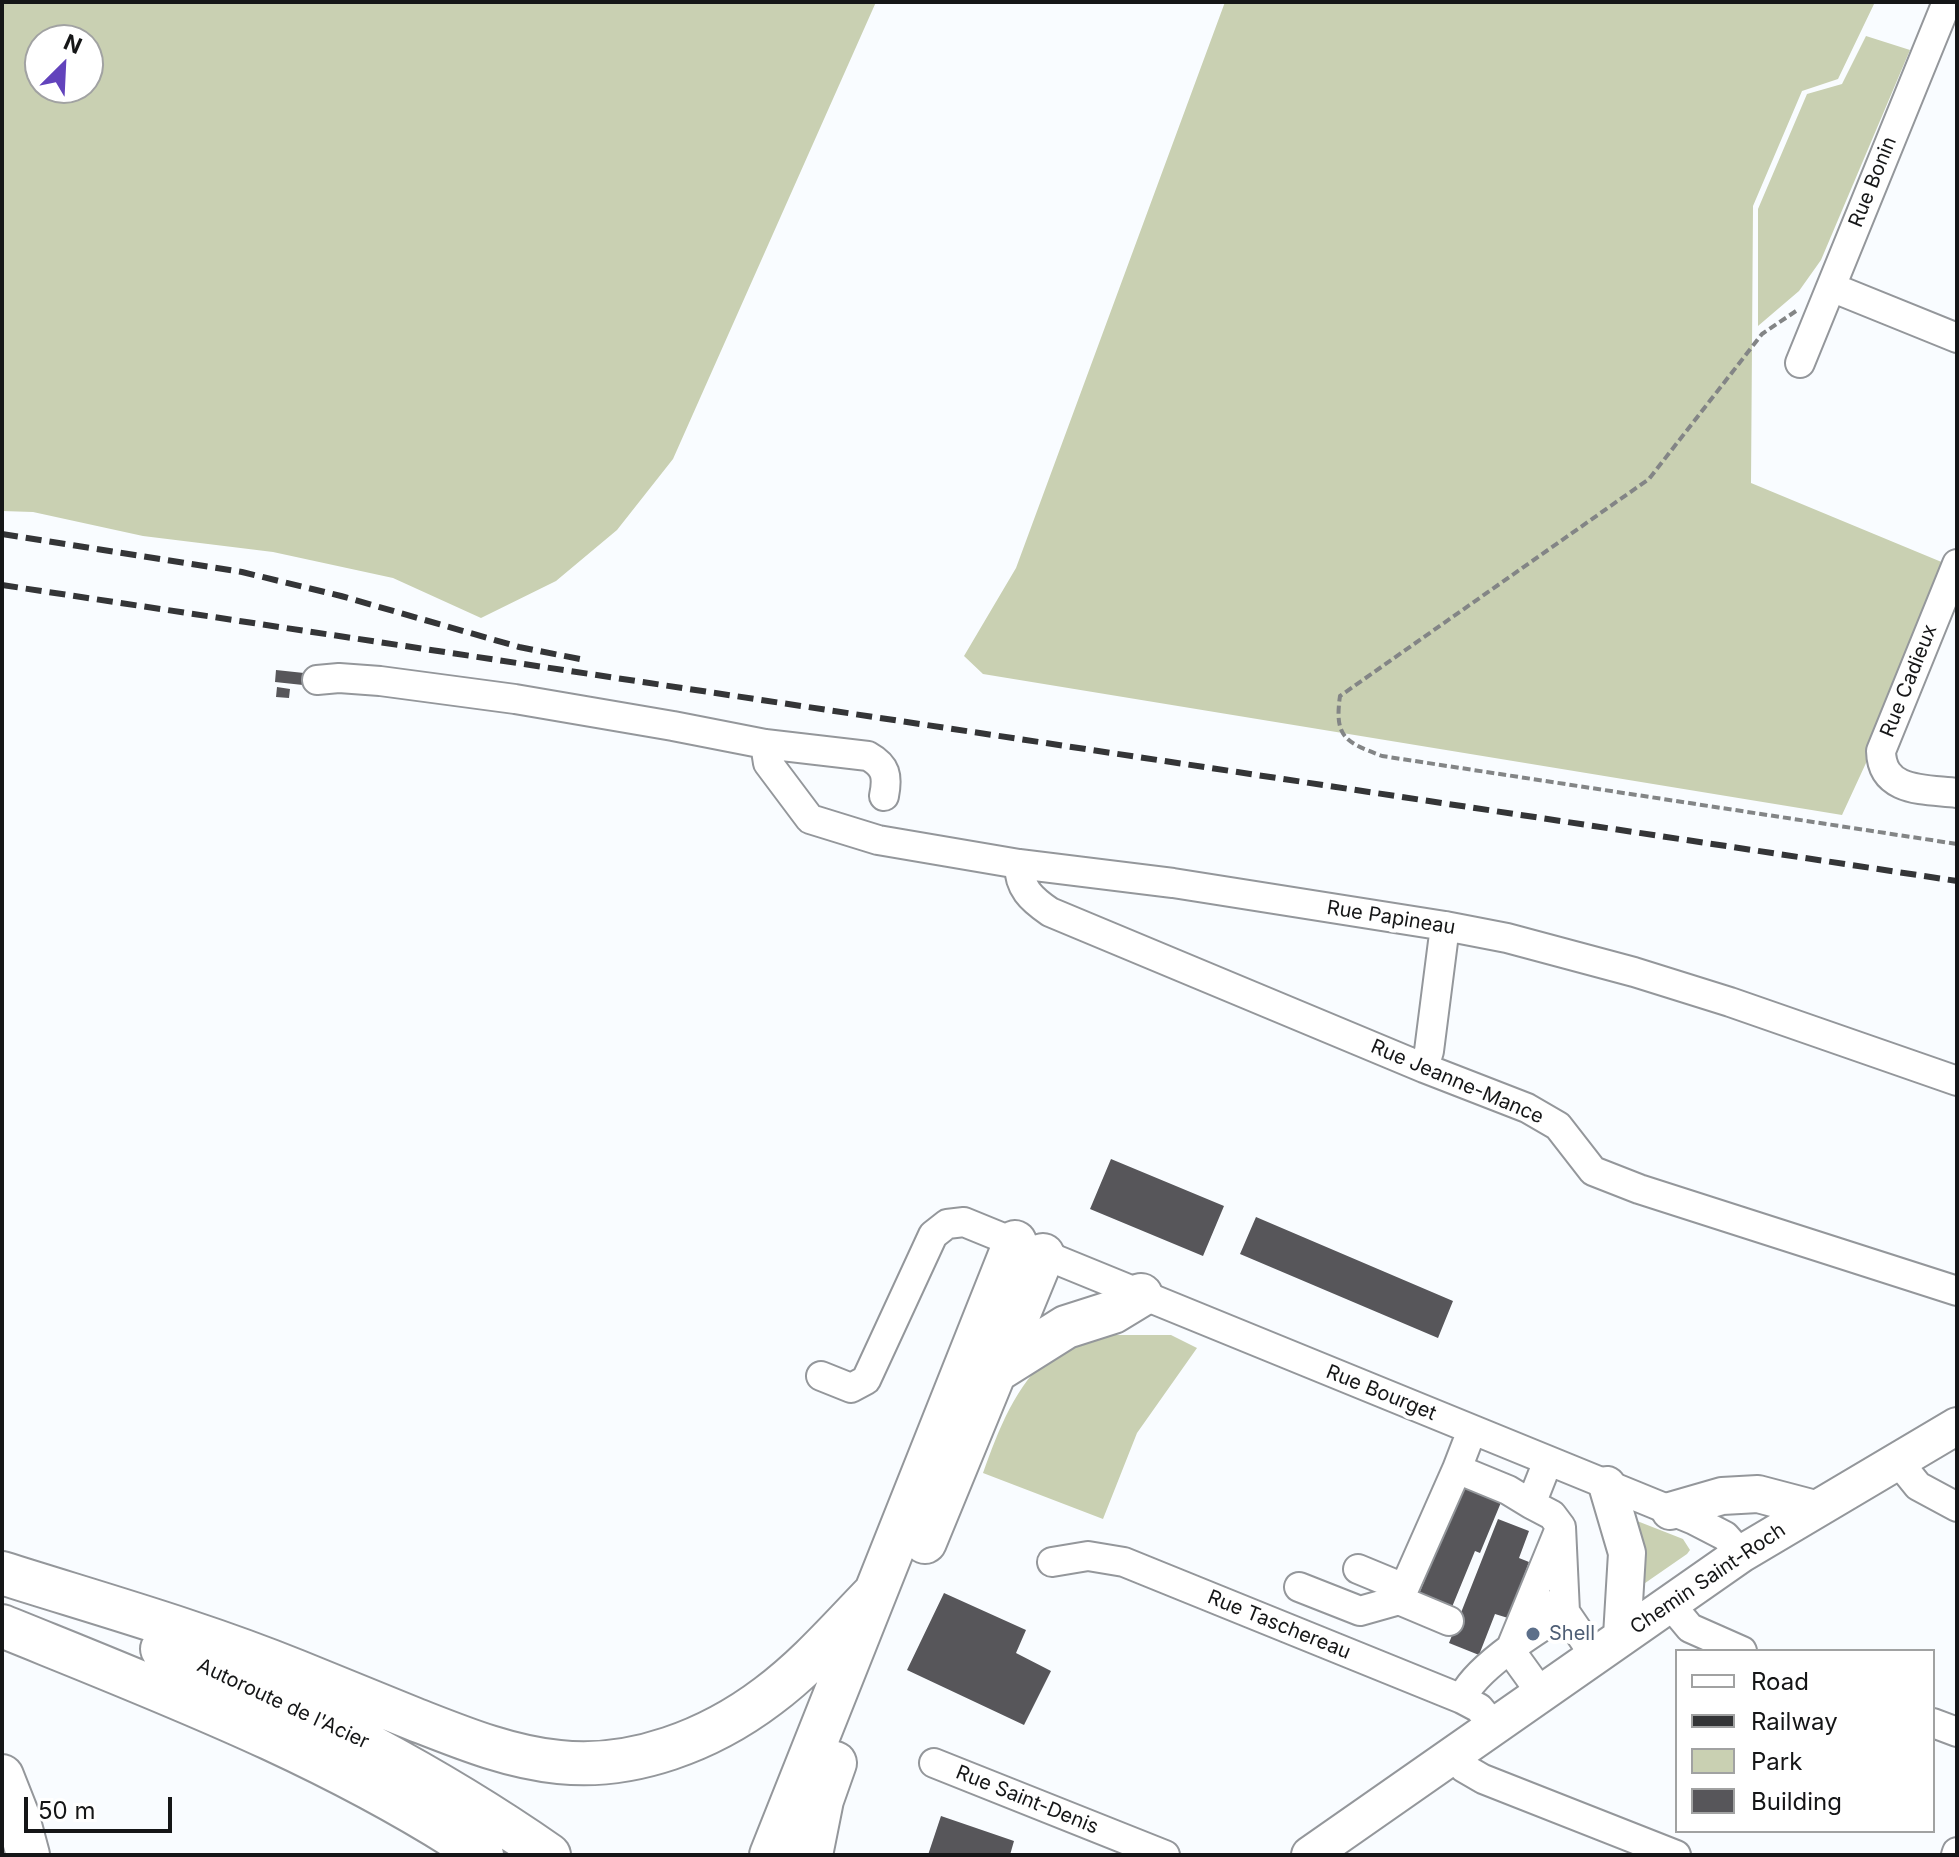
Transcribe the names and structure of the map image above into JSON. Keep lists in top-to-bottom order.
{
  "streets": {
    "highway": ["Autoroute de l'Acier"],
    "main road": ["Chemin Saint-Roch"],
    "street": [
      "Rue Bonin",
      "Rue Cadieux",
      "Rue Papineau",
      "Rue Jeanne-Mance",
      "Rue Bourget",
      "Rue Taschereau",
      "Rue Saint-Denis"
    ]
  },
  "crossings": [
    ["Rue Papineau", "Rue Jeanne-Mance"],
    ["Rue Bourget", "Chemin Saint-Roch"],
    ["Chemin Saint-Roch", "Rue Taschereau"]
  ],
  "places": ["Shell"],
  "legend": [
    "Road",
    "Railway",
    "Park",
    "Building"
  ],
  "scale_bar": "50 m",
  "north": "top right"
}
